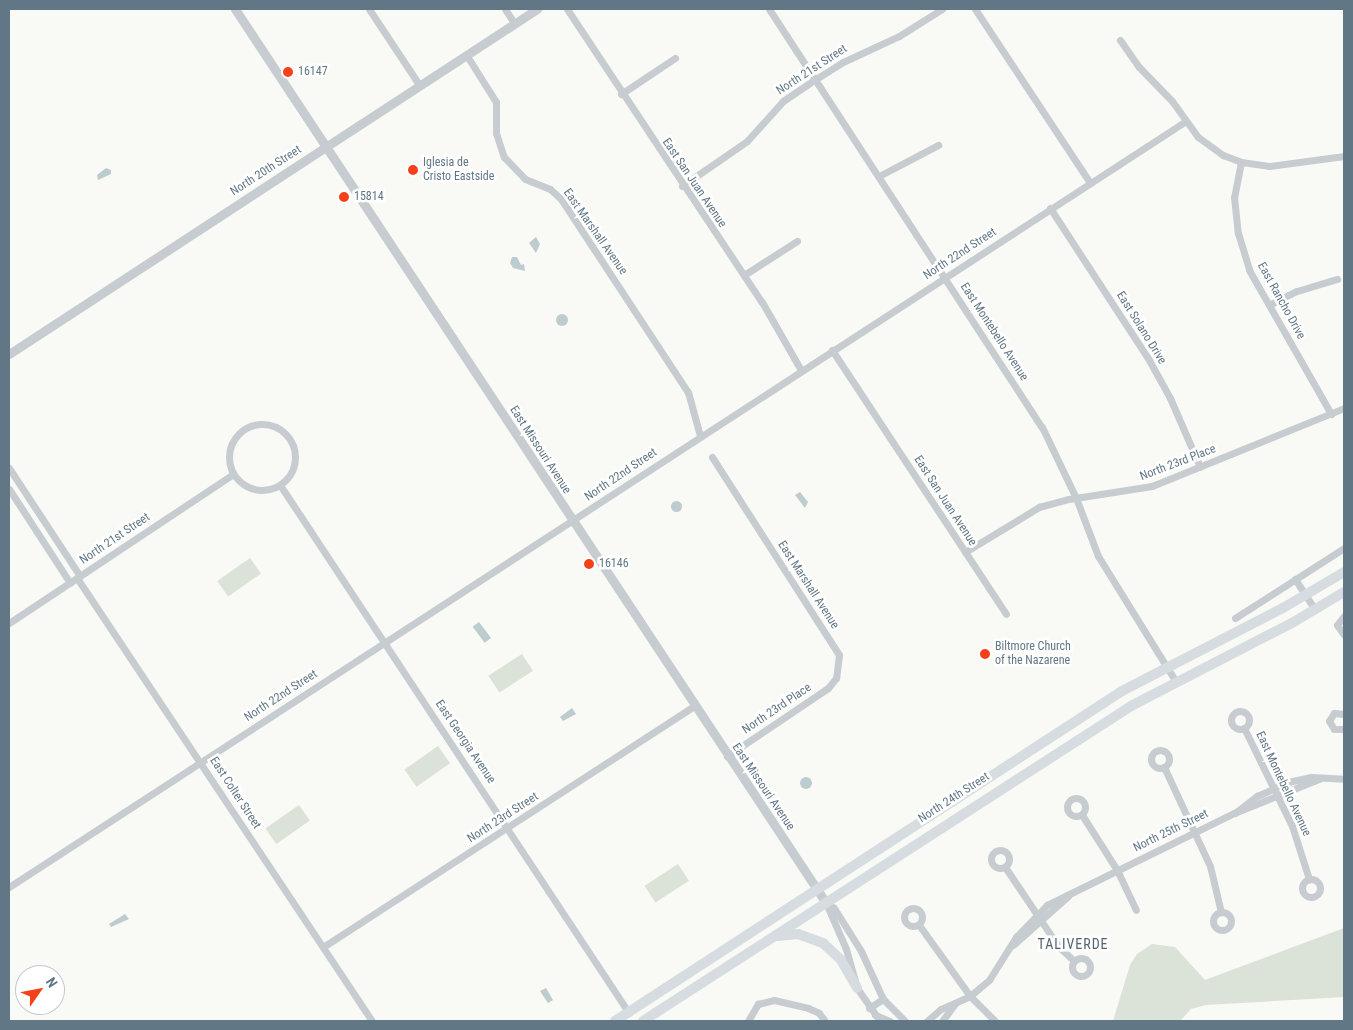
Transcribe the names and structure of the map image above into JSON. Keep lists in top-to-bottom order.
{
  "streets": {
    "main road": ["North 24th Street"],
    "street": [
      "North 21st Street",
      "North 20th Street",
      "East San Juan Avenue",
      "East Marshall Avenue",
      "North 22nd Street",
      "East Rancho Drive",
      "East Solano Drive",
      "East Montebello Avenue",
      "East Missouri Avenue",
      "North 23rd Place",
      "East Georgia Avenue",
      "East Colter Street",
      "North 23rd Street",
      "North 25th Street"
    ]
  },
  "crossings": [
    ["North 21st Street", "East San Juan Avenue"],
    ["North 21st Street", "East Montebello Avenue"],
    ["North 21st Street", "East Georgia Avenue"],
    ["North 21st Street", "East Colter Street"],
    ["North 20th Street", "East Marshall Avenue"],
    ["North 20th Street", "East Missouri Avenue"],
    ["East San Juan Avenue", "North 22nd Street"],
    ["East San Juan Avenue", "North 23rd Place"],
    ["East Marshall Avenue", "North 22nd Street"],
    ["East Marshall Avenue", "North 23rd Place"],
    ["North 22nd Street", "East Solano Drive"],
    ["North 22nd Street", "East Montebello Avenue"],
    ["North 22nd Street", "East Missouri Avenue"],
    ["North 22nd Street", "East Georgia Avenue"],
    ["North 22nd Street", "East Colter Street"],
    ["East Rancho Drive", "North 23rd Place"],
    ["East Solano Drive", "North 23rd Place"],
    ["East Montebello Avenue", "North 23rd Place"],
    ["East Montebello Avenue", "North 24th Street"],
    ["East Montebello Avenue", "North 25th Street"],
    ["East Missouri Avenue", "North 23rd Place"],
    ["East Missouri Avenue", "North 24th Street"],
    ["East Missouri Avenue", "North 23rd Street"],
    ["East Georgia Avenue", "North 24th Street"],
    ["East Georgia Avenue", "North 23rd Street"],
    ["East Colter Street", "North 23rd Street"]
  ],
  "districts": ["TALIVERDE"],
  "places": [
    "16147",
    "Iglesia de Cristo Eastside",
    "15814",
    "16146",
    "Biltmore Church of the Nazarene"
  ],
  "north": "top right"
}
